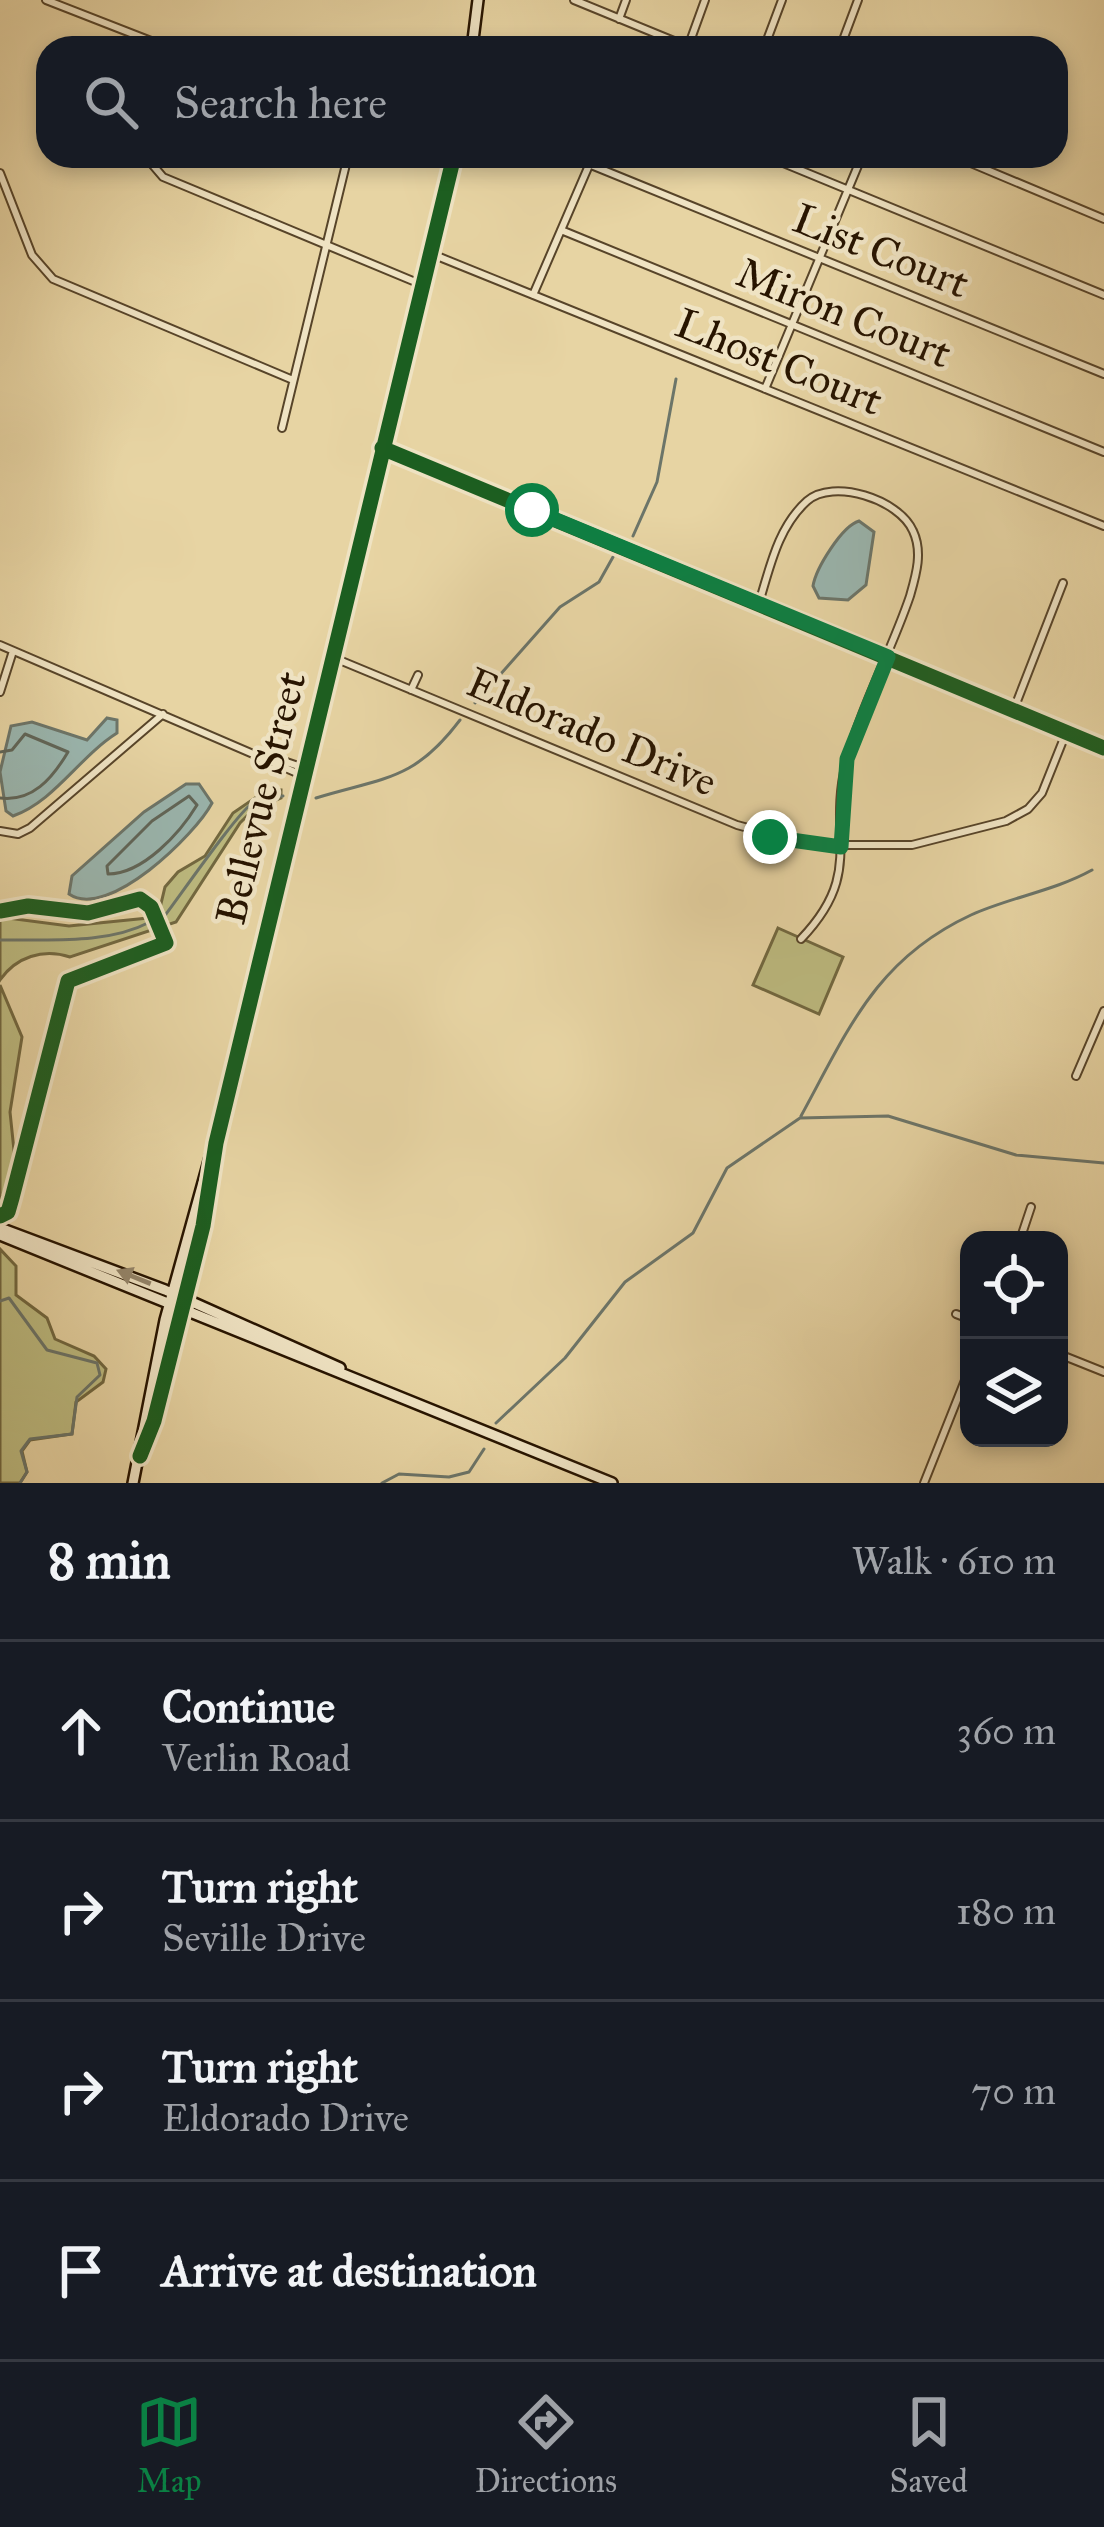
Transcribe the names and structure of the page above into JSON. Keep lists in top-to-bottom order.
{
  "streets": {
    "street": [
      "List Court",
      "Miron Court",
      "Lhost Court",
      "Eldorado Drive",
      "Bellevue Street"
    ]
  },
  "crossings": [
    ["Lhost Court", "Bellevue Street"],
    ["Eldorado Drive", "Bellevue Street"]
  ],
  "page": {
    "search": "Search here",
    "heading": ["8 min", "Walk · 610 m"],
    "list": [
      ["Continue", "Verlin Road", "360 m"],
      ["Turn right", "Seville Drive", "180 m"],
      ["Turn right", "Eldorado Drive", "70 m"],
      "Arrive at destination"
    ],
    "nav": ["Map", "Directions", "Saved"]
  }
}
